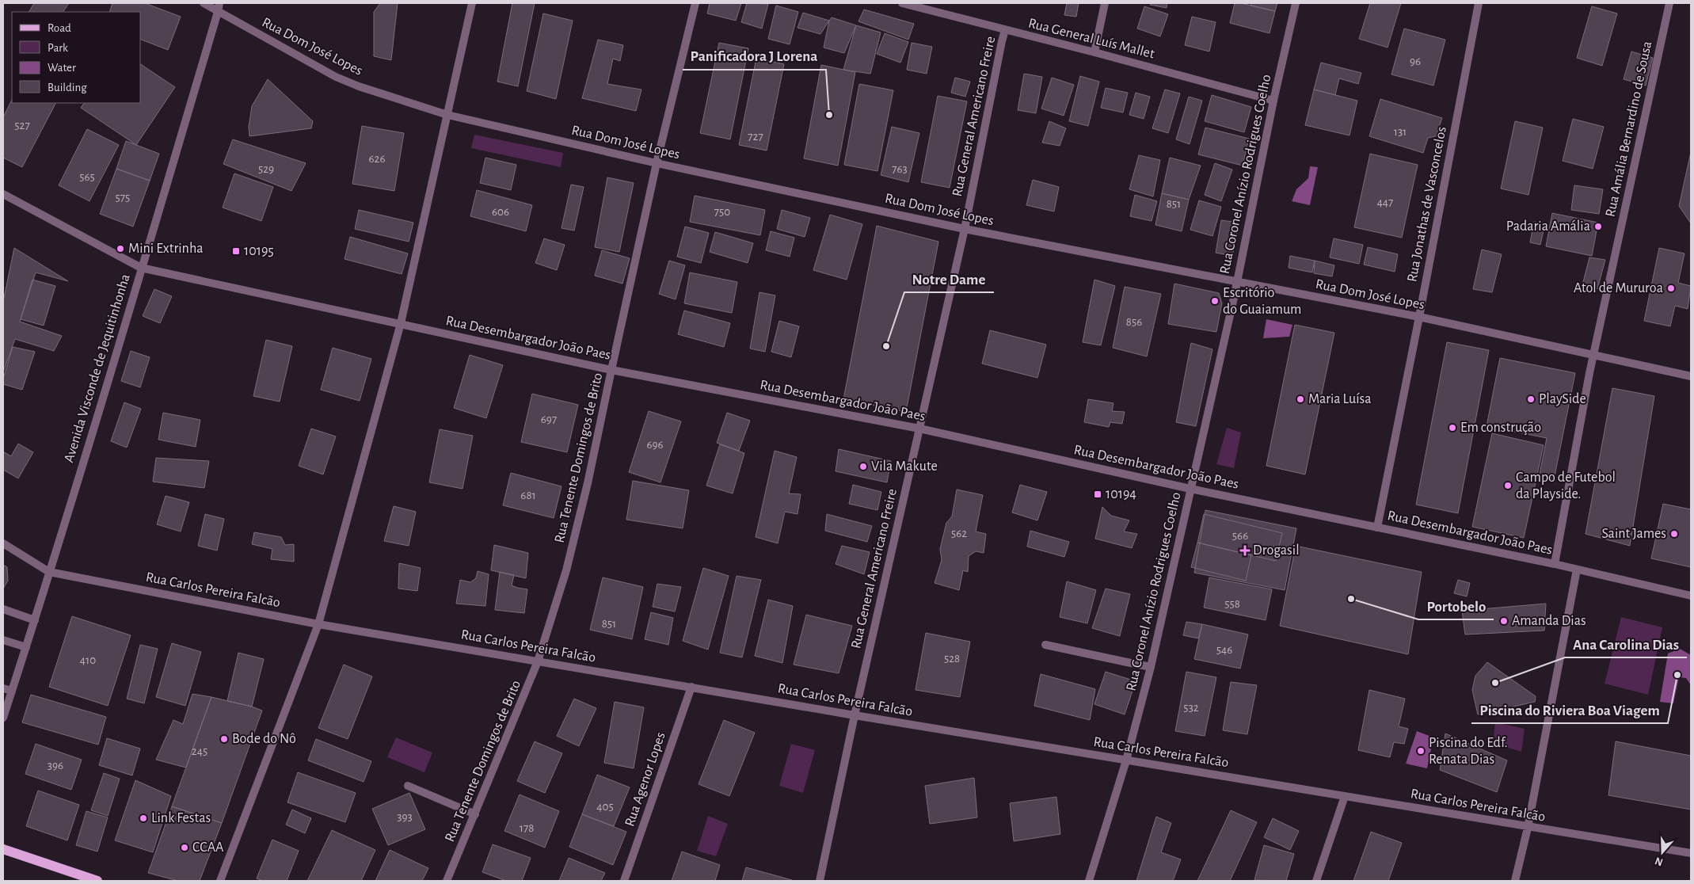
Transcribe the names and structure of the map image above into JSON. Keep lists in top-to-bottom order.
{
  "streets": {
    "street": [
      "Rua General Luís Mallet",
      "Rua Dom José Lopes",
      "Rua General Americano Freire",
      "Rua Amália Bernardino de Sousa",
      "Rua Coronel Anízio Rodrigues Coelho",
      "Rua Jonathas de Vasconcelos",
      "Rua Desembargador João Paes",
      "Avenida Visconde de Jequitinhonha",
      "Rua Tenente Domingos de Brito",
      "Rua Carlos Pereira Falcão",
      "Rua Agenor Lopes"
    ]
  },
  "crossings": [
    ["Rua General Luís Mallet", "Rua General Americano Freire"],
    ["Rua General Luís Mallet", "Rua Coronel Anízio Rodrigues Coelho"],
    ["Rua Dom José Lopes", "Rua General Americano Freire"],
    ["Rua Dom José Lopes", "Rua Amália Bernardino de Sousa"],
    ["Rua Dom José Lopes", "Rua Coronel Anízio Rodrigues Coelho"],
    ["Rua Dom José Lopes", "Rua Jonathas de Vasconcelos"],
    ["Rua Dom José Lopes", "Avenida Visconde de Jequitinhonha"],
    ["Rua Dom José Lopes", "Rua Tenente Domingos de Brito"],
    ["Rua General Americano Freire", "Rua Desembargador João Paes"],
    ["Rua General Americano Freire", "Rua Carlos Pereira Falcão"],
    ["Rua Amália Bernardino de Sousa", "Rua Desembargador João Paes"],
    ["Rua Coronel Anízio Rodrigues Coelho", "Rua Desembargador João Paes"],
    ["Rua Coronel Anízio Rodrigues Coelho", "Rua Carlos Pereira Falcão"],
    ["Rua Jonathas de Vasconcelos", "Rua Desembargador João Paes"],
    ["Rua Desembargador João Paes", "Avenida Visconde de Jequitinhonha"],
    ["Rua Desembargador João Paes", "Rua Tenente Domingos de Brito"],
    ["Avenida Visconde de Jequitinhonha", "Rua Carlos Pereira Falcão"],
    ["Rua Tenente Domingos de Brito", "Rua Carlos Pereira Falcão"],
    ["Rua Carlos Pereira Falcão", "Rua Agenor Lopes"]
  ],
  "places": {
    "other": [
      "Panificadora J Lorena",
      "Padaria Amália",
      "Mini Extrinha",
      "Atol de Mururoa",
      "Escritório do Guaiamum",
      "Notre Dame",
      "Maria Luísa",
      "PlaySide",
      "Em construção",
      "Vila Makute",
      "Campo de Futebol da Playside.",
      "Saint James",
      "Portobelo",
      "Amanda Dias",
      "Piscina do Riviera Boa Viagem",
      "Ana Carolina Dias",
      "Bode do Nô",
      "Piscina do Edf. Renata Dias",
      "Link Festas",
      "CCAA"
    ],
    "transit": ["10195", "10194"],
    "health": ["Drogasil"]
  },
  "house_numbers": [
    "96",
    "527",
    "131",
    "727",
    "626",
    "529",
    "763",
    "565",
    "575",
    "447",
    "851",
    "606",
    "750",
    "856",
    "697",
    "696",
    "681",
    "562",
    "566",
    "558",
    "851",
    "546",
    "528",
    "410",
    "532",
    "245",
    "396",
    "405",
    "393",
    "178"
  ],
  "legend": [
    "Road",
    "Park",
    "Water",
    "Building"
  ],
  "north": "bottom"
}
